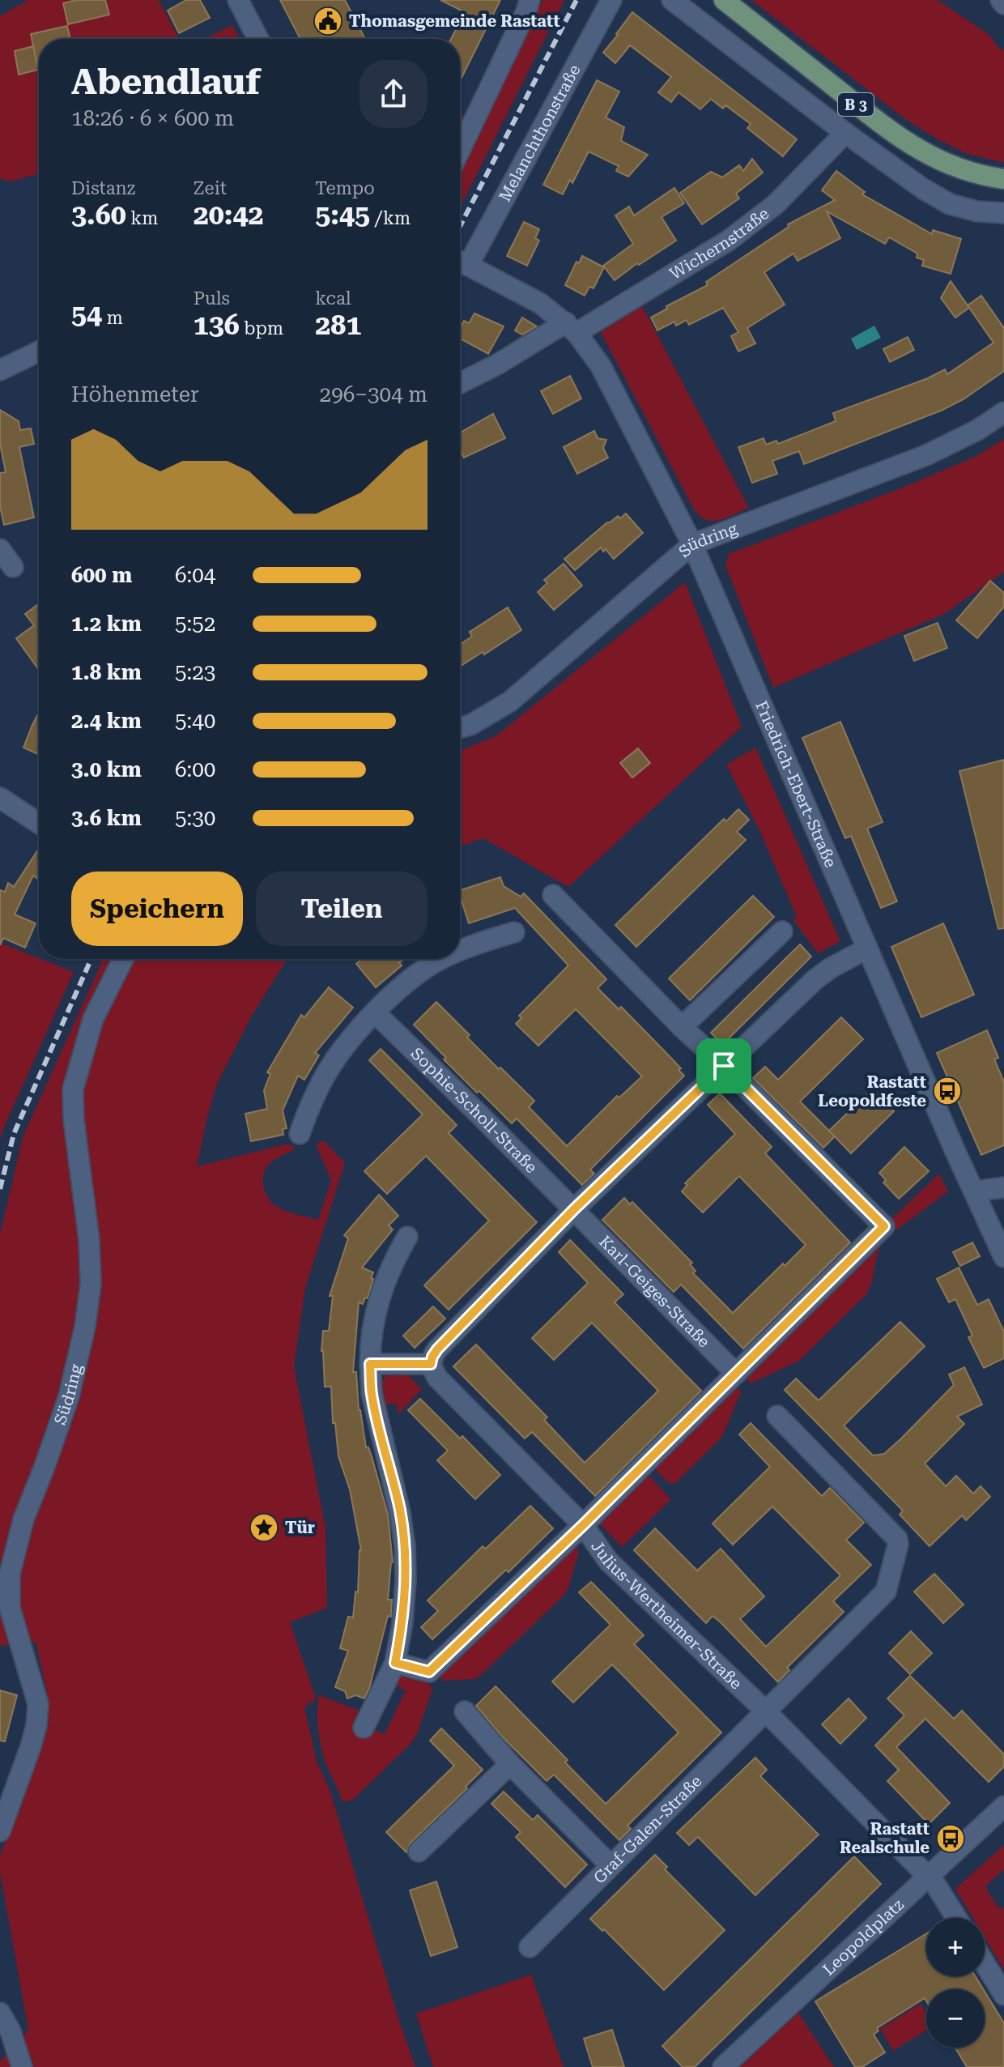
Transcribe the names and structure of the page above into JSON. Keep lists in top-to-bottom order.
{
  "streets": {
    "main road": ["B 3"],
    "street": [
      "Melanchthonstraße",
      "Wichernstraße",
      "Südring",
      "Friedrich-Ebert-Straße",
      "Sophie-Scholl-Straße",
      "Karl-Geiges-Straße",
      "Julius-Wertheimer-Straße",
      "Graf-Galen-Straße",
      "Leopoldplatz"
    ]
  },
  "crossings": [
    ["Melanchthonstraße", "Friedrich-Ebert-Straße"],
    ["Wichernstraße", "Friedrich-Ebert-Straße"],
    ["Südring", "Friedrich-Ebert-Straße"],
    ["Sophie-Scholl-Straße", "Karl-Geiges-Straße"],
    ["Julius-Wertheimer-Straße", "Graf-Galen-Straße"],
    ["Julius-Wertheimer-Straße", "Leopoldplatz"]
  ],
  "places": {
    "public building": ["Thomasgemeinde Rastatt"],
    "bus stop": ["Rastatt Leopoldfeste", "Rastatt Realschule"],
    "place": ["Tür"]
  },
  "page": {
    "heading": ["Abendlauf", "18:26 · 6 × 600 m"],
    "stats": [
      ["Distanz", "3.60 km"],
      ["Zeit", "20:42"],
      ["Tempo", "5:45 /km"],
      ["54 m"],
      ["Puls", "136 bpm"],
      ["kcal", "281"]
    ],
    "chart": ["Höhenmeter", "296–304 m"],
    "list": [
      {
        "name": "600 m",
        "note": "6:04"
      },
      {
        "name": "1.2 km",
        "note": "5:52"
      },
      {
        "name": "1.8 km",
        "note": "5:23"
      },
      {
        "name": "2.4 km",
        "note": "5:40"
      },
      {
        "name": "3.0 km",
        "note": "6:00"
      },
      {
        "name": "3.6 km",
        "note": "5:30"
      }
    ],
    "buttons": ["Speichern", "Teilen"],
    "map_buttons": ["+", "−"]
  }
}
